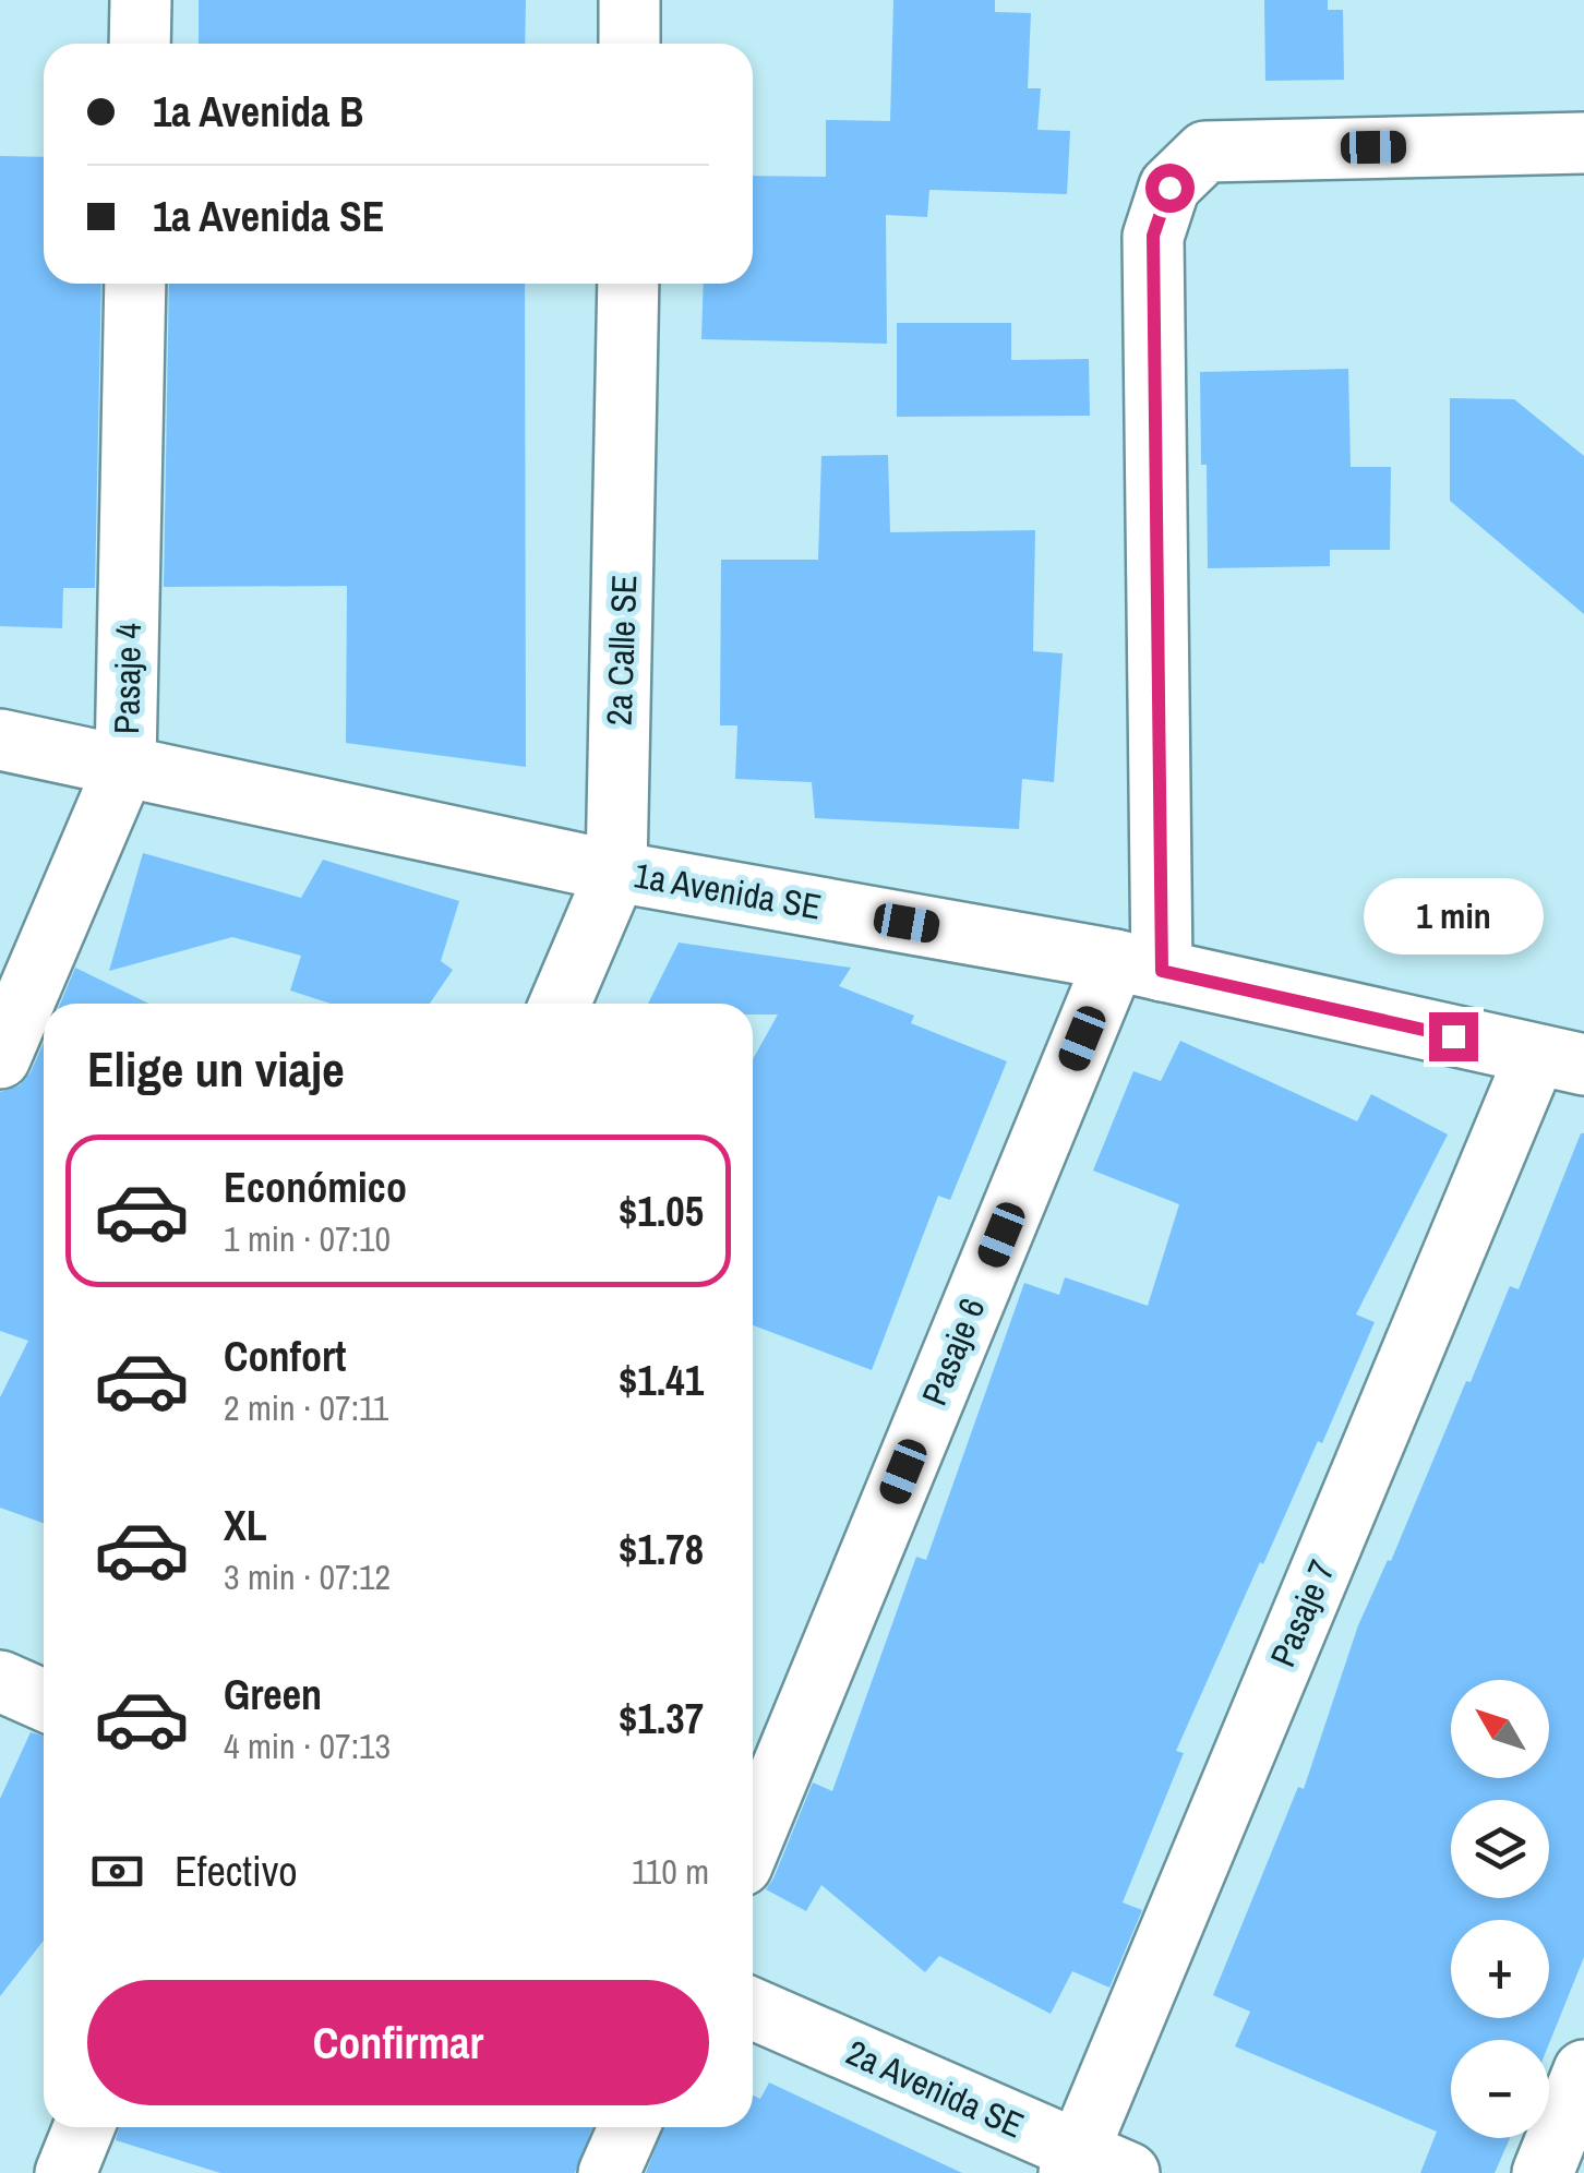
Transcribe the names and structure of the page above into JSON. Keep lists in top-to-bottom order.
{
  "streets": {
    "street": [
      "2a Calle SE",
      "Pasaje 4",
      "1a Avenida SE",
      "Pasaje 6",
      "Pasaje 7",
      "2a Avenida SE"
    ]
  },
  "crossings": [
    ["2a Calle SE", "1a Avenida SE"],
    ["Pasaje 4", "1a Avenida SE"],
    ["1a Avenida SE", "Pasaje 6"],
    ["1a Avenida SE", "Pasaje 7"],
    ["Pasaje 7", "2a Avenida SE"]
  ],
  "north": "top left",
  "page": {
    "banner": ["1a Avenida B", "1a Avenida SE"],
    "bubble": "1 min",
    "heading": "Elige un viaje",
    "list": [
      {
        "name": "Económico",
        "note": "1 min · 07:10",
        "value": "$1.05"
      },
      {
        "name": "Confort",
        "note": "2 min · 07:11",
        "value": "$1.41"
      },
      {
        "name": "XL",
        "note": "3 min · 07:12",
        "value": "$1.78"
      },
      {
        "name": "Green",
        "note": "4 min · 07:13",
        "value": "$1.37"
      }
    ],
    "map_buttons": ["+", "−"],
    "pay": ["Efectivo", "110 m"],
    "buttons": "Confirmar"
  }
}
